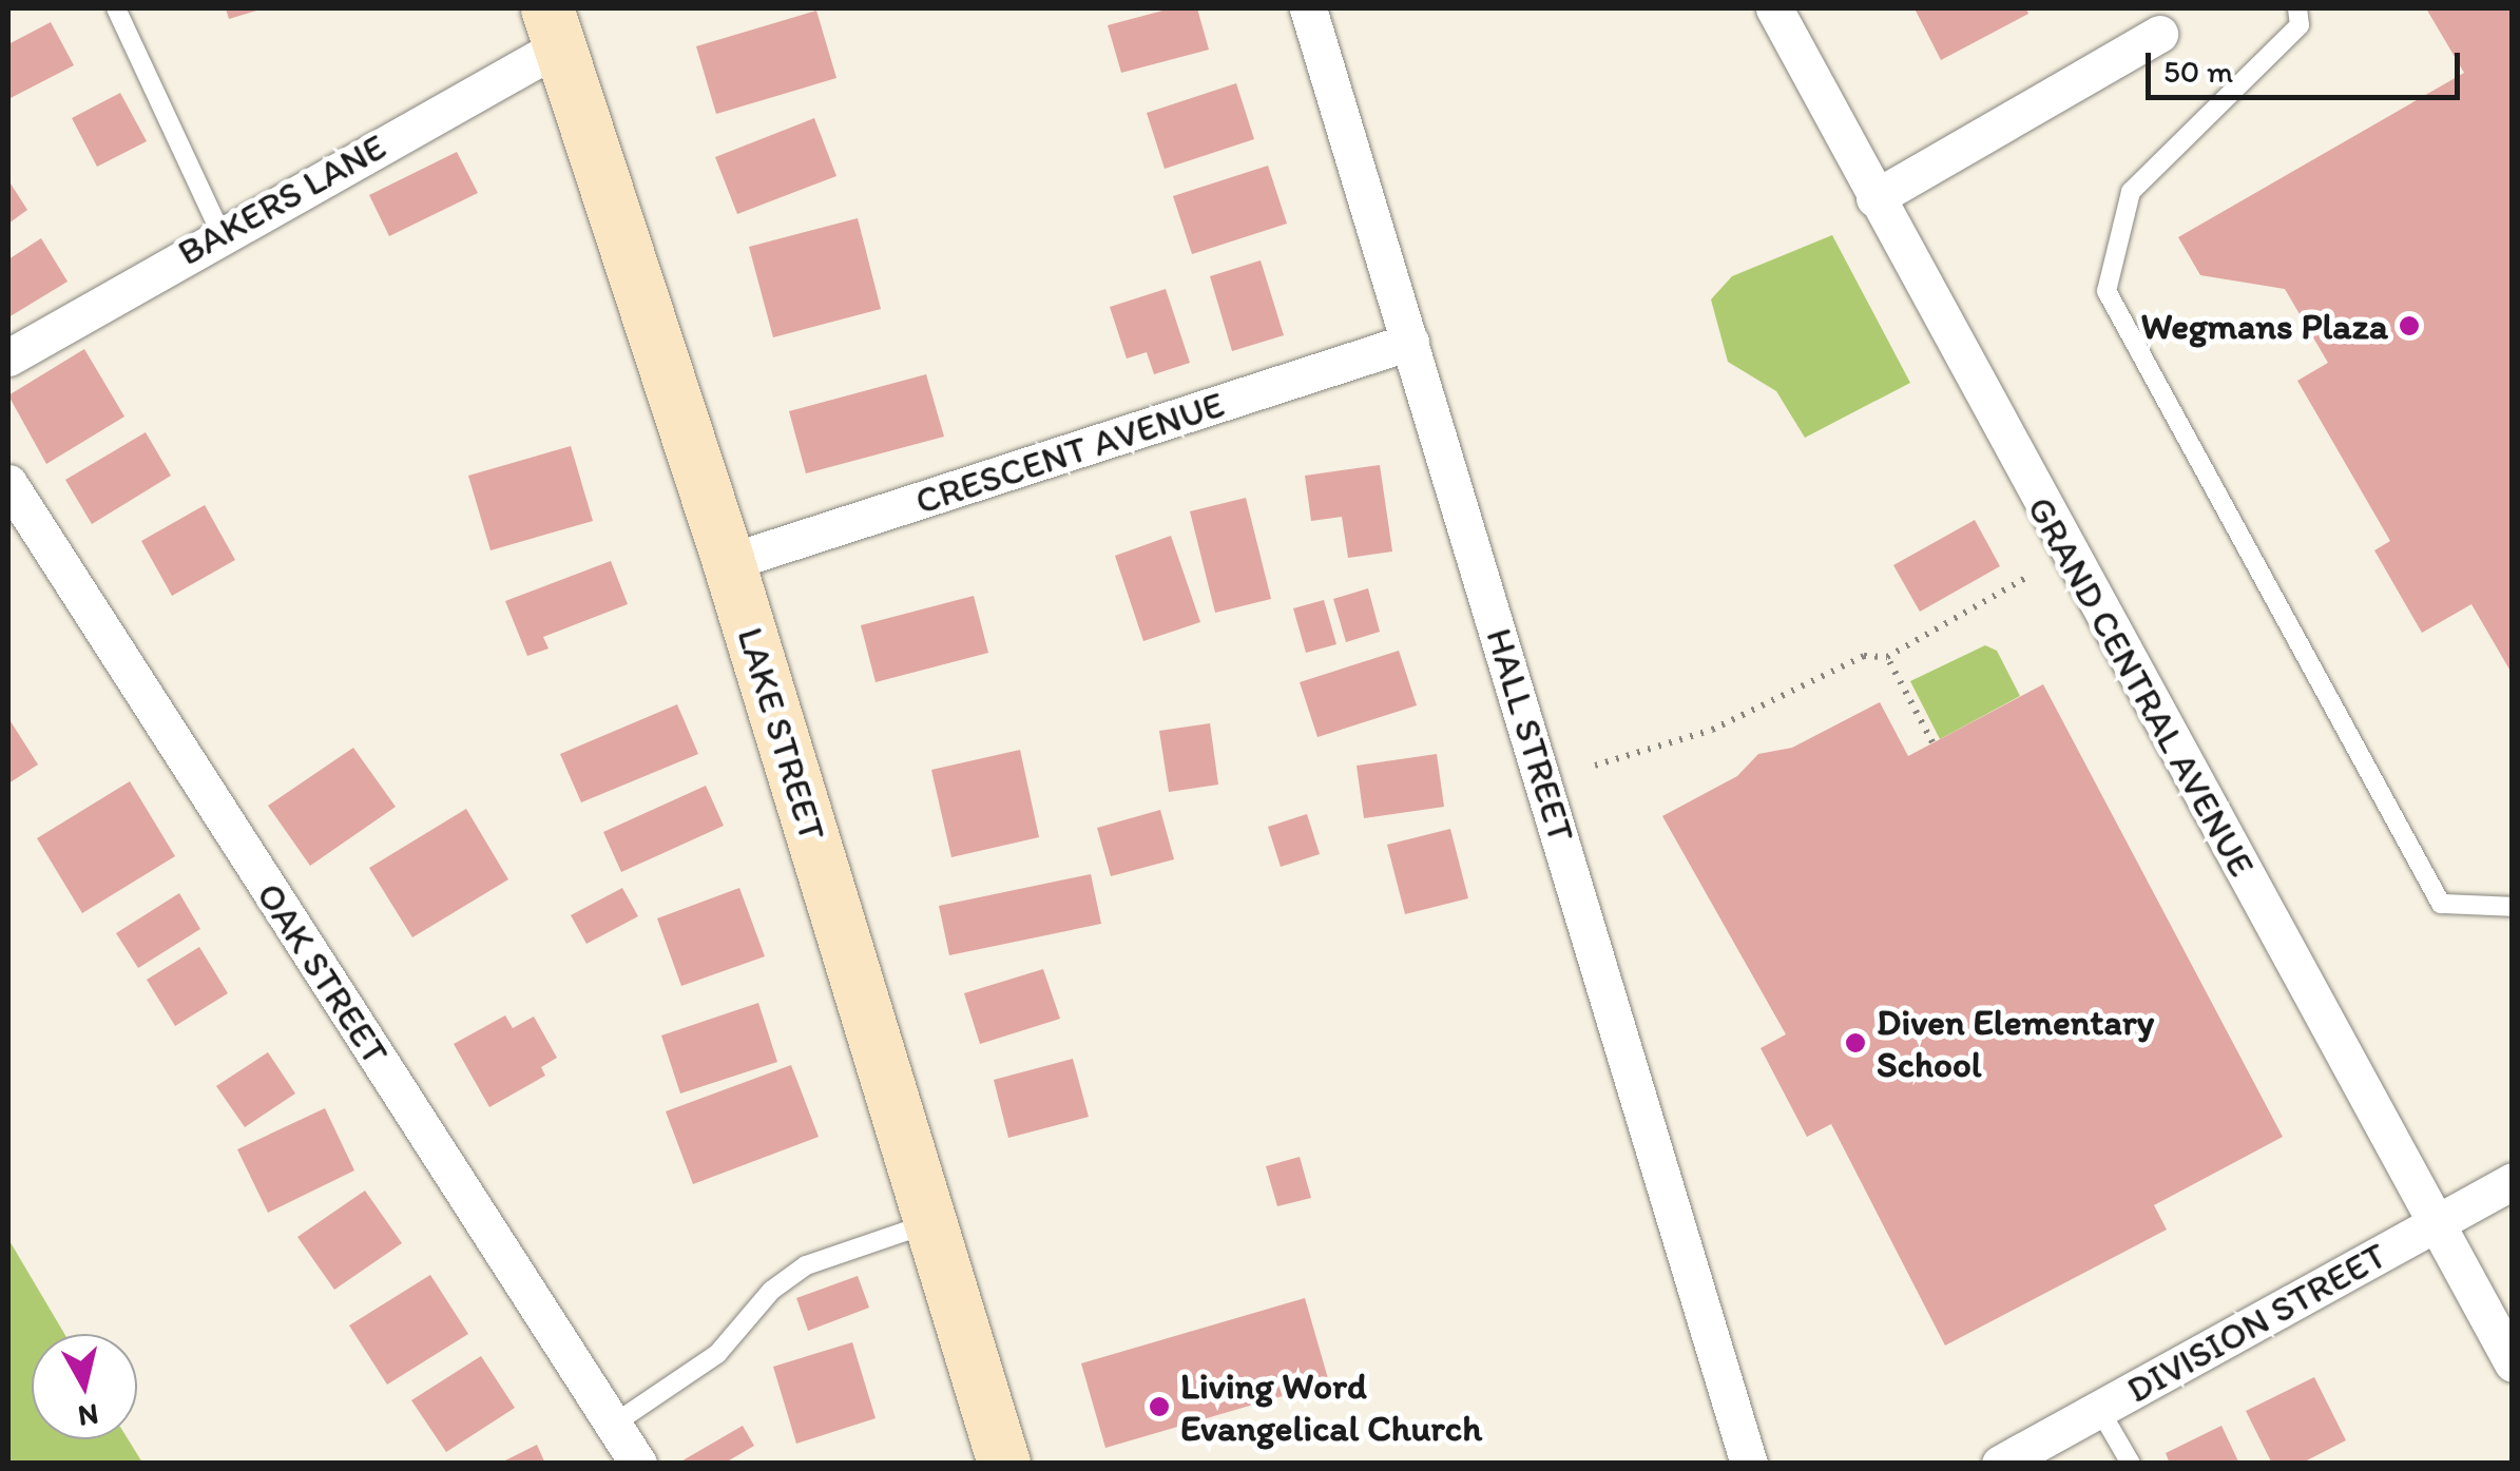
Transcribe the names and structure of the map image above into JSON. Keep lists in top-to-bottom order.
{
  "streets": {
    "main road": ["LAKE STREET"],
    "street": [
      "BAKERS LANE",
      "CRESCENT AVENUE",
      "GRAND CENTRAL AVENUE",
      "HALL STREET",
      "OAK STREET",
      "DIVISION STREET"
    ]
  },
  "crossings": [
    ["BAKERS LANE", "LAKE STREET"],
    ["CRESCENT AVENUE", "LAKE STREET"],
    ["CRESCENT AVENUE", "HALL STREET"],
    ["GRAND CENTRAL AVENUE", "DIVISION STREET"]
  ],
  "places": ["Wegmans Plaza", "Diven Elementary School", "Living Word Evangelical Church"],
  "scale_bar": "50 m",
  "north": "bottom"
}
